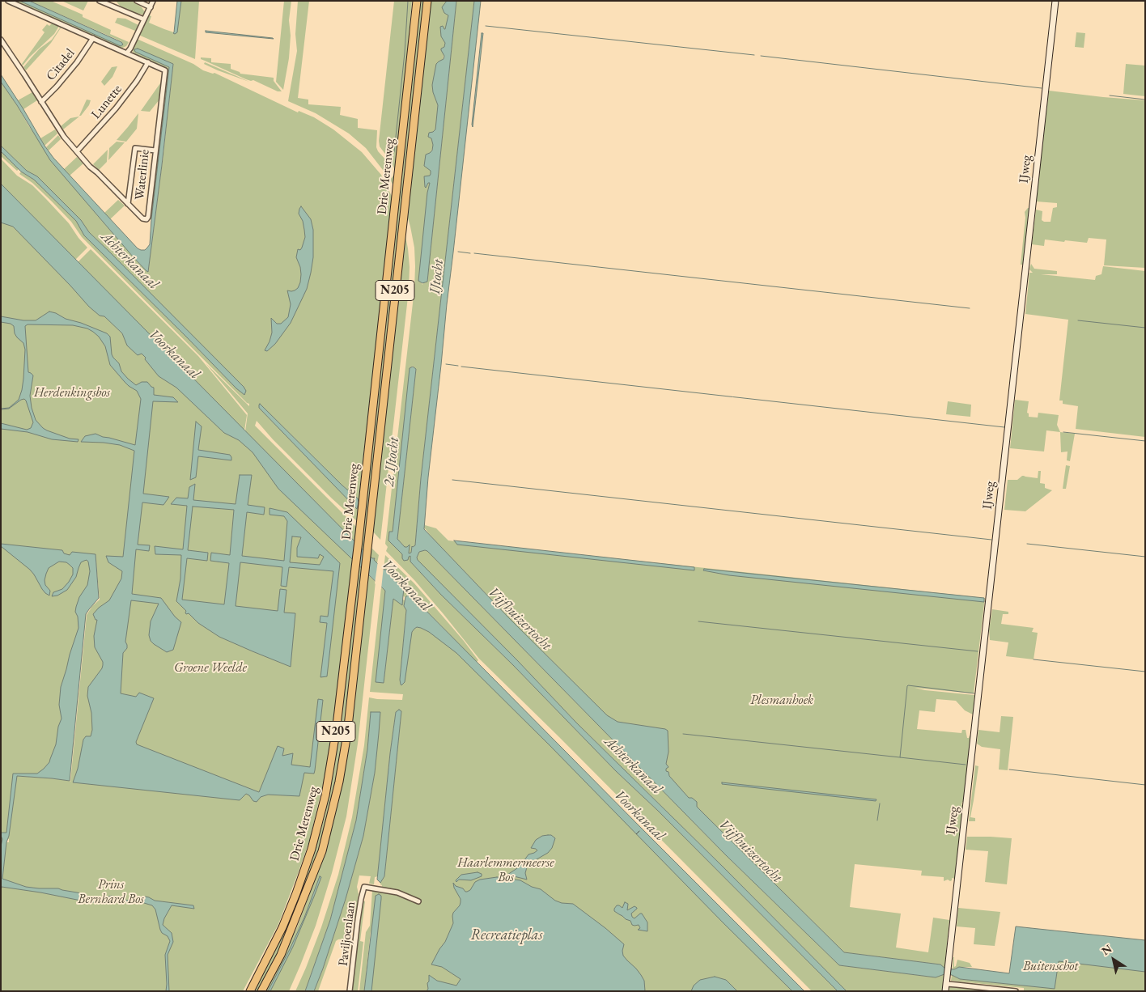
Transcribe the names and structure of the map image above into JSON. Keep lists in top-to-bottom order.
{
  "streets": {
    "highway": ["Drie Merenweg", "N205"],
    "street": [
      "Citadel",
      "Lunette",
      "IJweg",
      "Waterlinie",
      "Paviljoenlaan"
    ]
  },
  "crossings": [
    ["Citadel", "Waterlinie"],
    ["Lunette", "Waterlinie"]
  ],
  "water": [
    "Achterkanaal",
    "IJtocht",
    "Voorkanaal",
    "2e IJtocht",
    "Vijfhuizertocht",
    "Recreatieplas"
  ],
  "parks": [
    "Herdenkingsbos",
    "Groene Weelde",
    "Plesmanhoek",
    "Haarlemmermeerse Bos",
    "Prins Bernhard Bos",
    "Buitenschot"
  ],
  "north": "top left"
}
